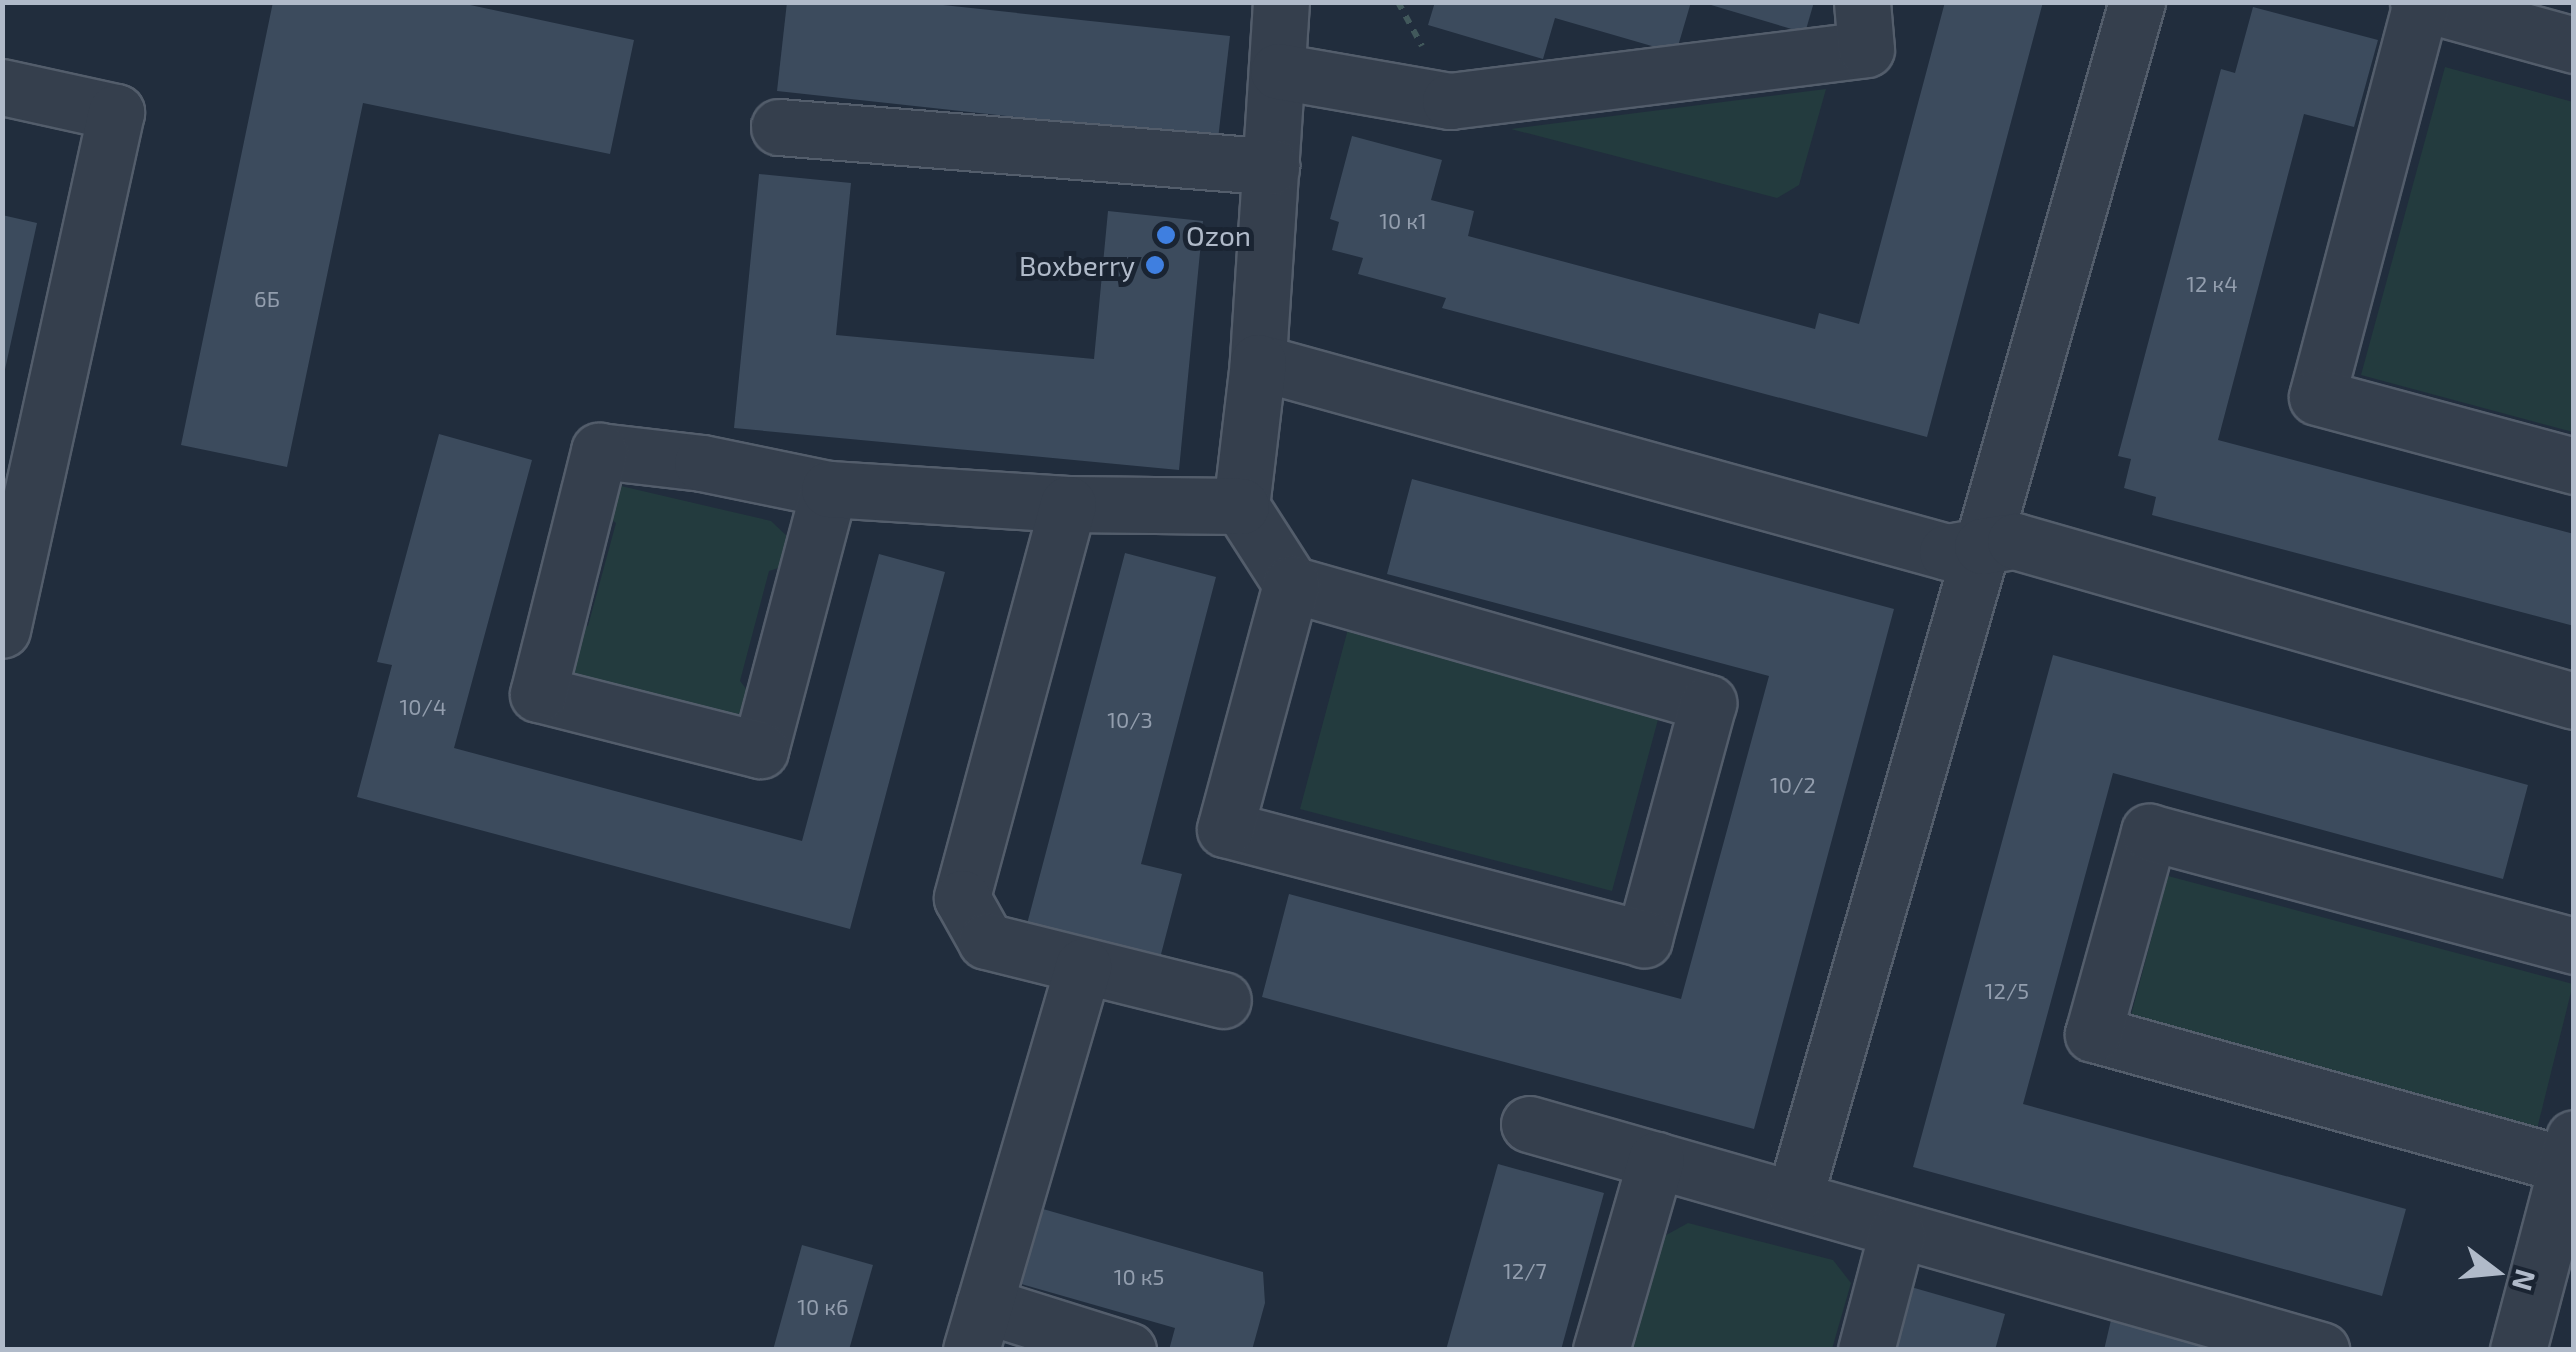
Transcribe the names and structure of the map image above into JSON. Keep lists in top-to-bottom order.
{
  "places": ["Ozon", "Boxberry"],
  "house_numbers": [
    "10 к1",
    "12 к4",
    "6Б",
    "10/4",
    "10/3",
    "10/2",
    "12/5",
    "12/7",
    "10 к5",
    "10 к6"
  ],
  "north": "right"
}
